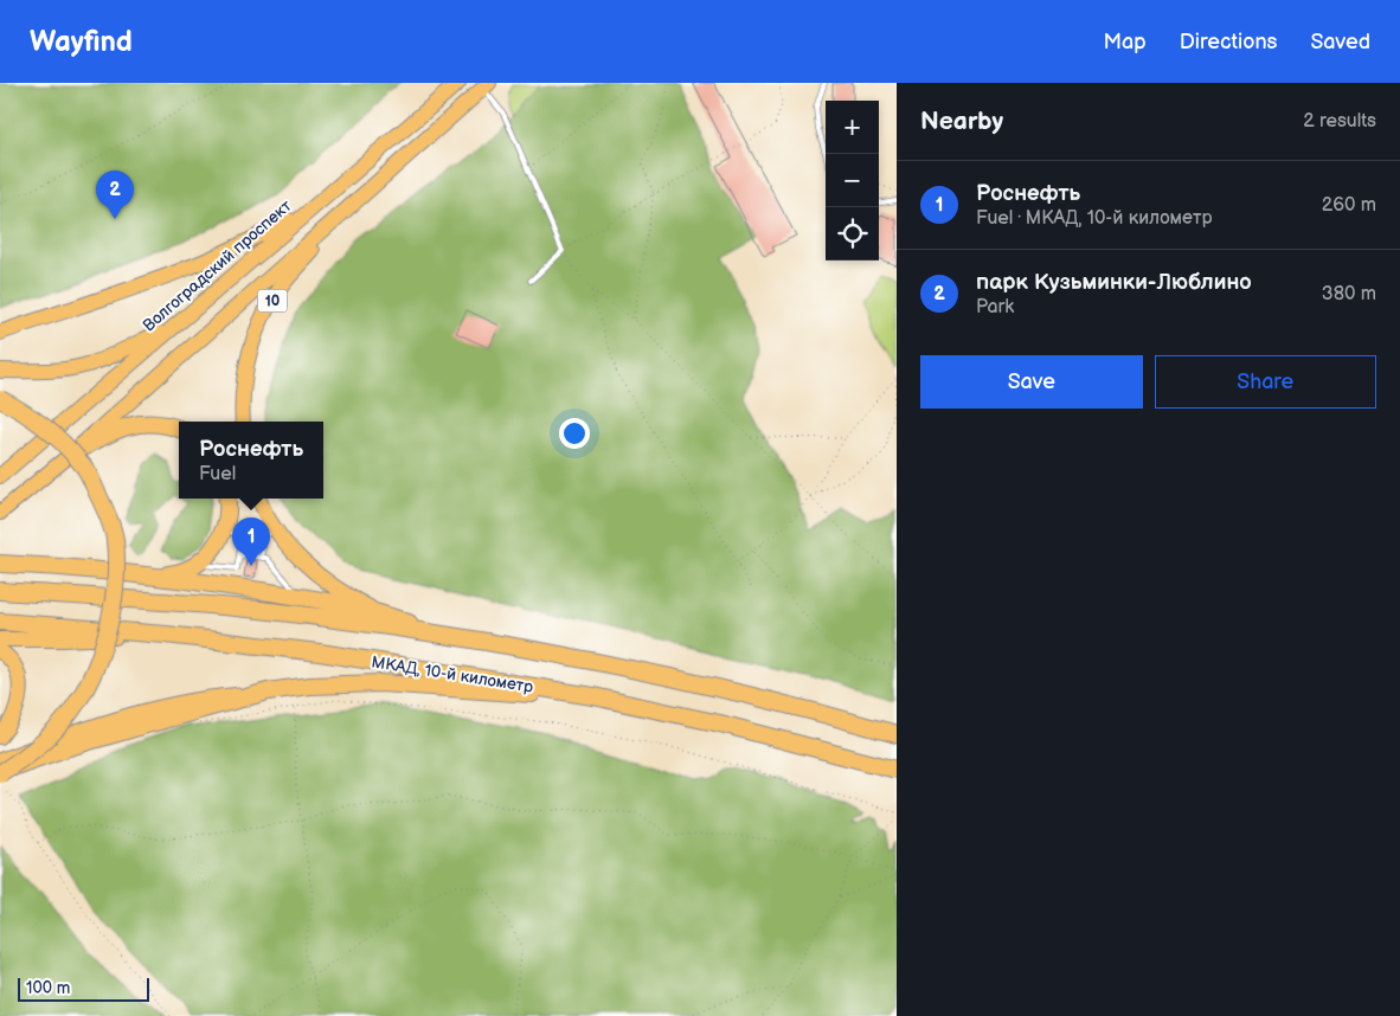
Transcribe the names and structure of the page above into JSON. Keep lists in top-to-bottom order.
{
  "streets": {
    "highway": ["МКАД, 10-й километр"],
    "main road": ["Волгоградский проспект", "10"]
  },
  "scale_bar": "100 m",
  "page": {
    "header": "Wayfind",
    "nav": ["Map", "Directions", "Saved"],
    "heading": ["Nearby", "2 results"],
    "map_buttons": ["+", "−"],
    "list": [
      {
        "mark": "1",
        "name": "Роснефть",
        "note": "Fuel · МКАД, 10-й километр",
        "value": "260 m"
      },
      {
        "mark": "2",
        "name": "парк Кузьминки-Люблино",
        "note": "Park",
        "value": "380 m"
      }
    ],
    "pins": ["2", "1"],
    "buttons": ["Save", "Share"],
    "popup": ["Роснефть", "Fuel"],
    "scale": "100 m"
  }
}
